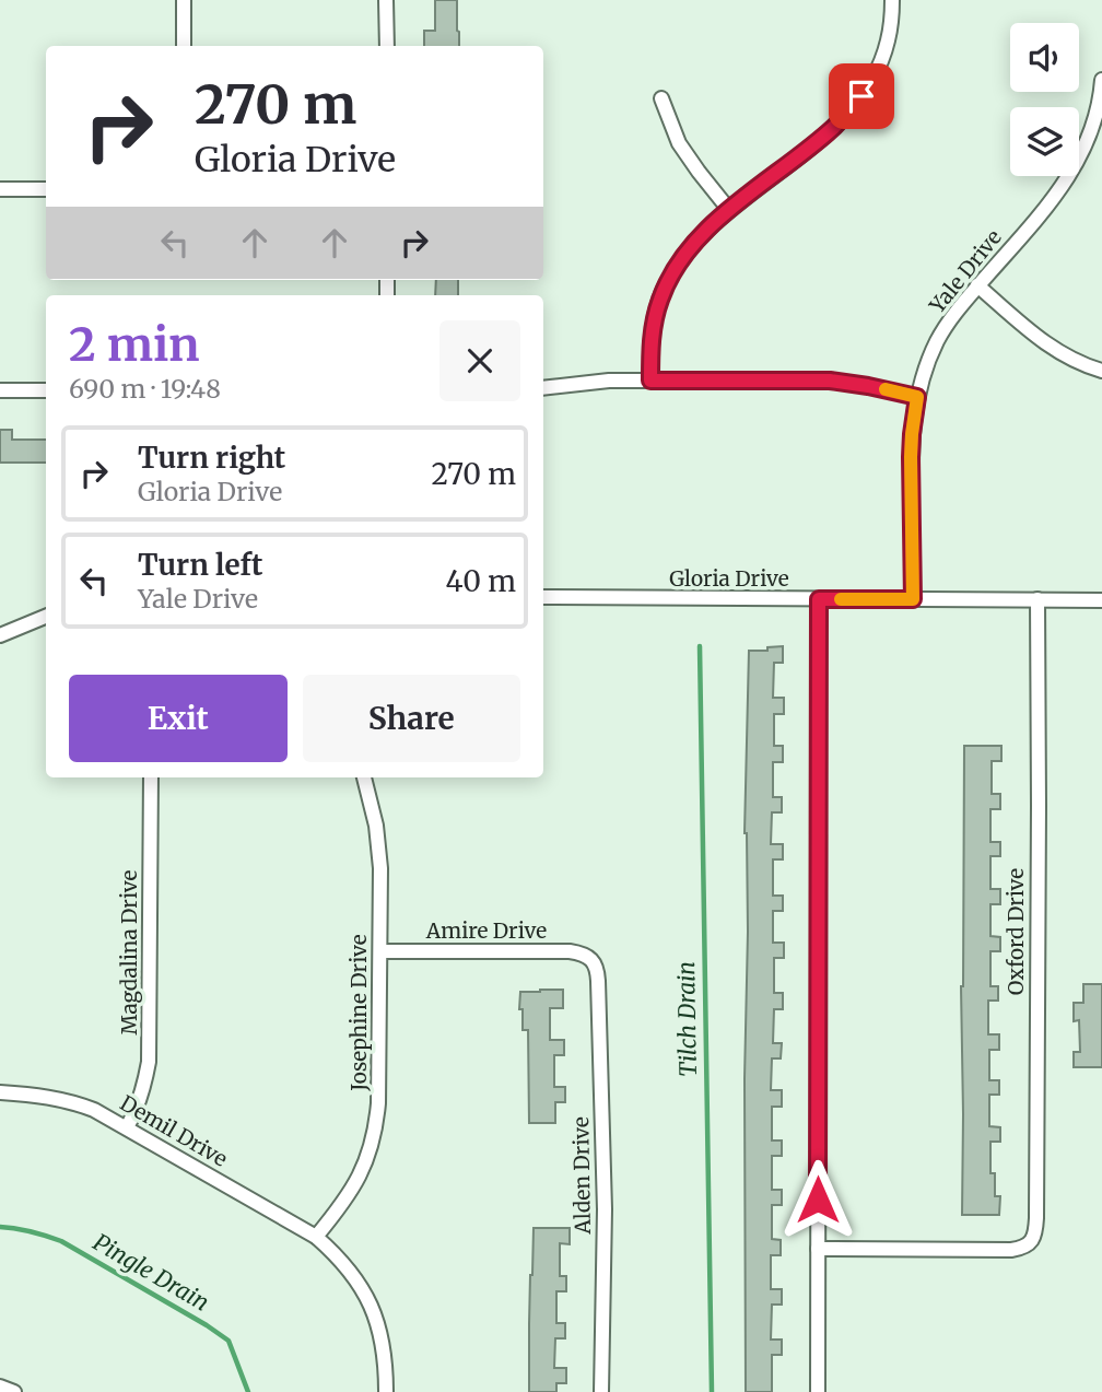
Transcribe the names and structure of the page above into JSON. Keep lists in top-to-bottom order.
{
  "streets": {
    "street": [
      "Yale Drive",
      "Gloria Drive",
      "Amire Drive",
      "Oxford Drive",
      "Magdalina Drive",
      "Josephine Drive",
      "Demil Drive",
      "Alden Drive"
    ]
  },
  "crossings": [
    ["Yale Drive", "Gloria Drive"],
    ["Gloria Drive", "Oxford Drive"],
    ["Amire Drive", "Josephine Drive"],
    ["Amire Drive", "Alden Drive"],
    ["Magdalina Drive", "Demil Drive"],
    ["Josephine Drive", "Demil Drive"]
  ],
  "water": ["Tilch Drain", "Pingle Drain"],
  "page": {
    "turn": ["270 m", "Gloria Drive"],
    "heading": ["2 min", "690 m · 19:48"],
    "list": [
      {
        "name": "Turn right",
        "note": "Gloria Drive",
        "value": "270 m"
      },
      {
        "name": "Turn left",
        "note": "Yale Drive",
        "value": "40 m"
      }
    ],
    "buttons": ["Exit", "Share"]
  }
}
